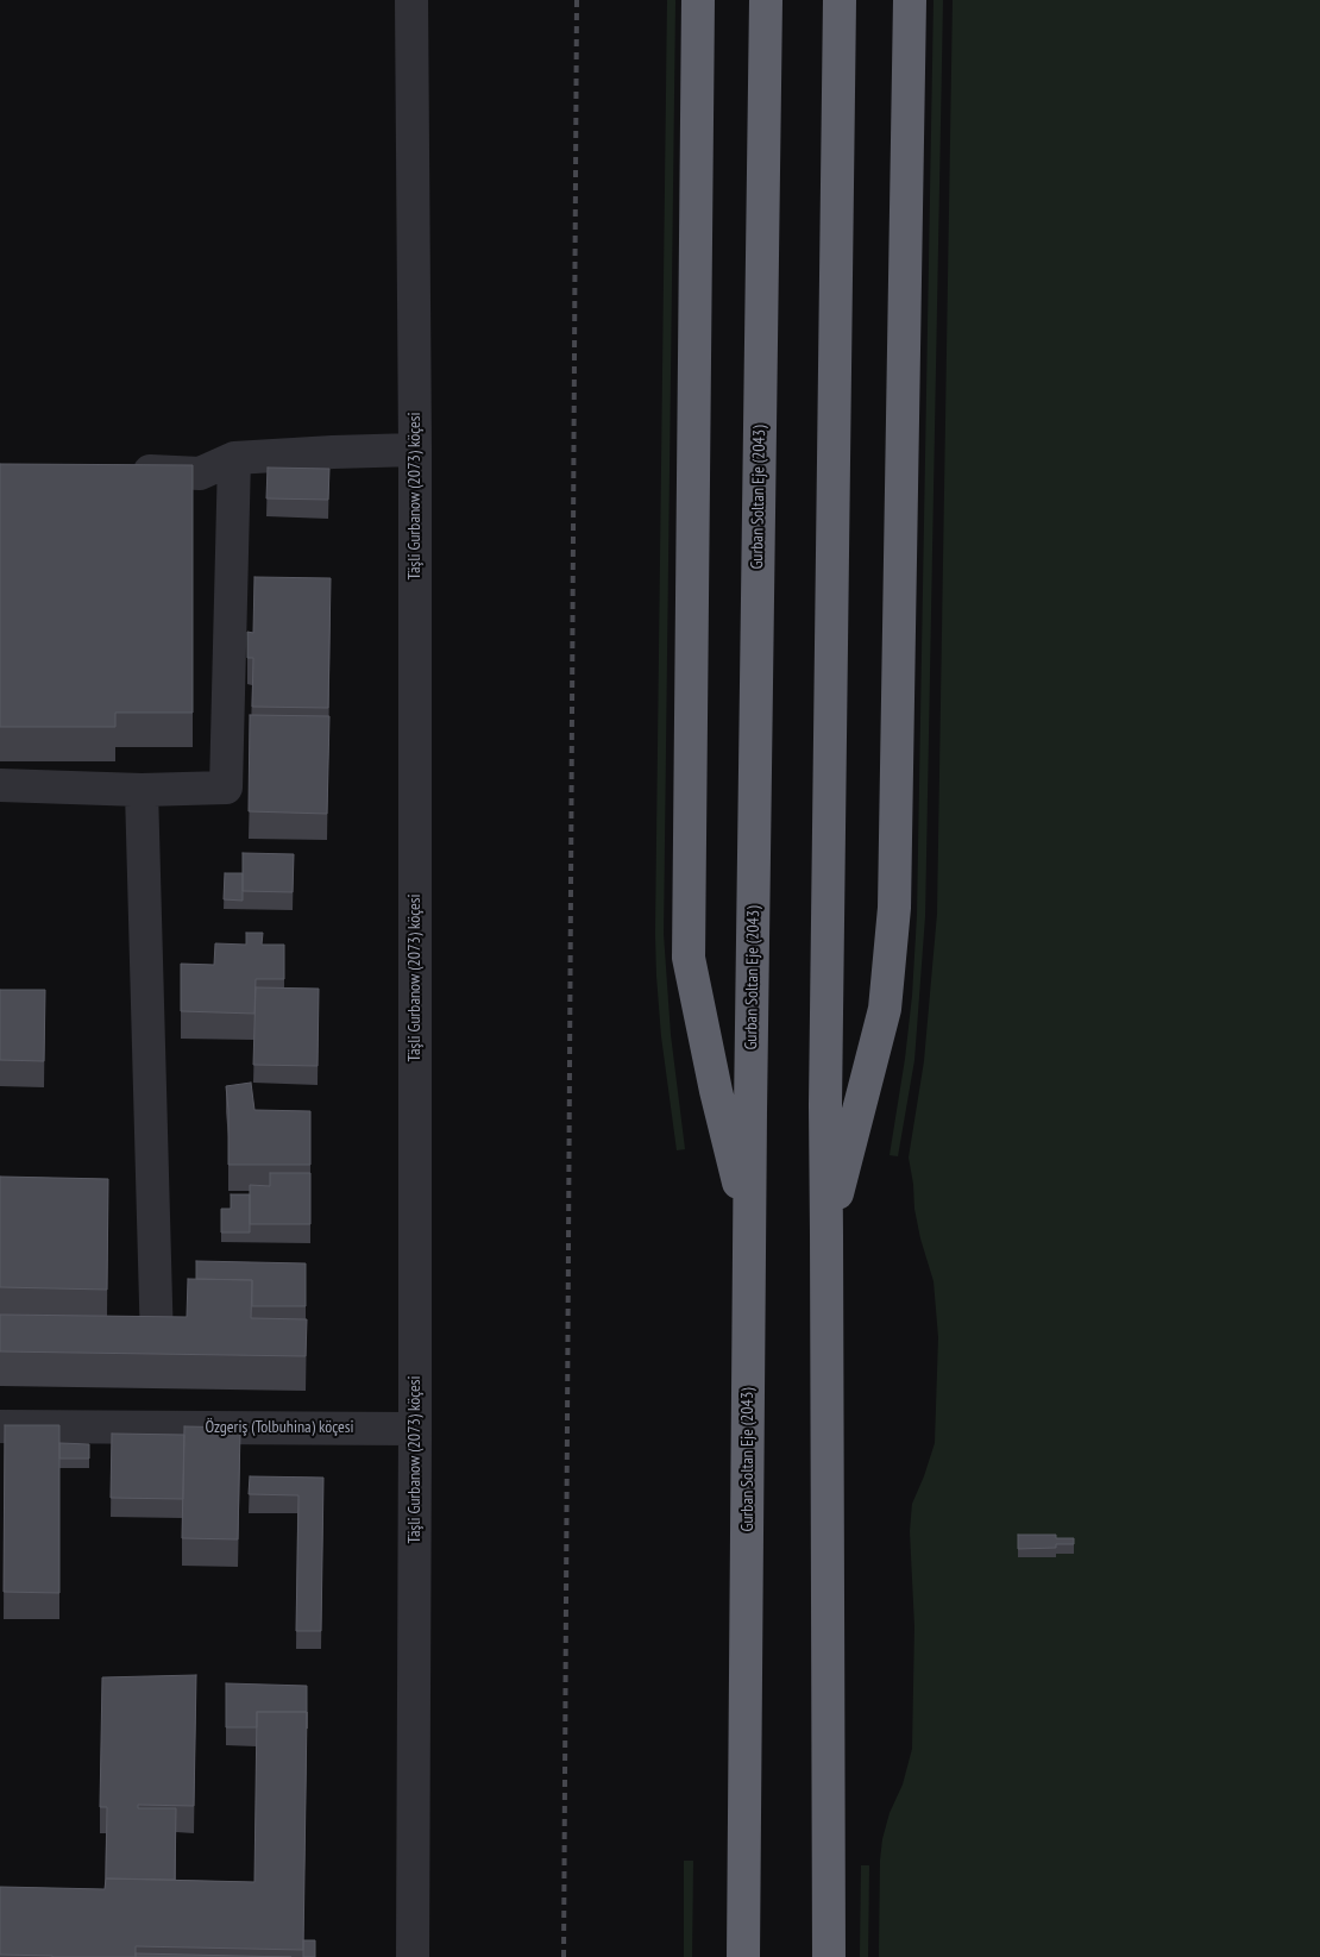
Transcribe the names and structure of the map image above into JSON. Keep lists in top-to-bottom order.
{
  "streets": {
    "highway": ["Gurban Soltan Eje (2043)"],
    "street": ["Täşli Gurbanow (2073) köçesi", "Özgeriş (Tolbuhina) köçesi"]
  },
  "crossings": [
    ["Täşli Gurbanow (2073) köçesi", "Özgeriş (Tolbuhina) köçesi"]
  ]
}
